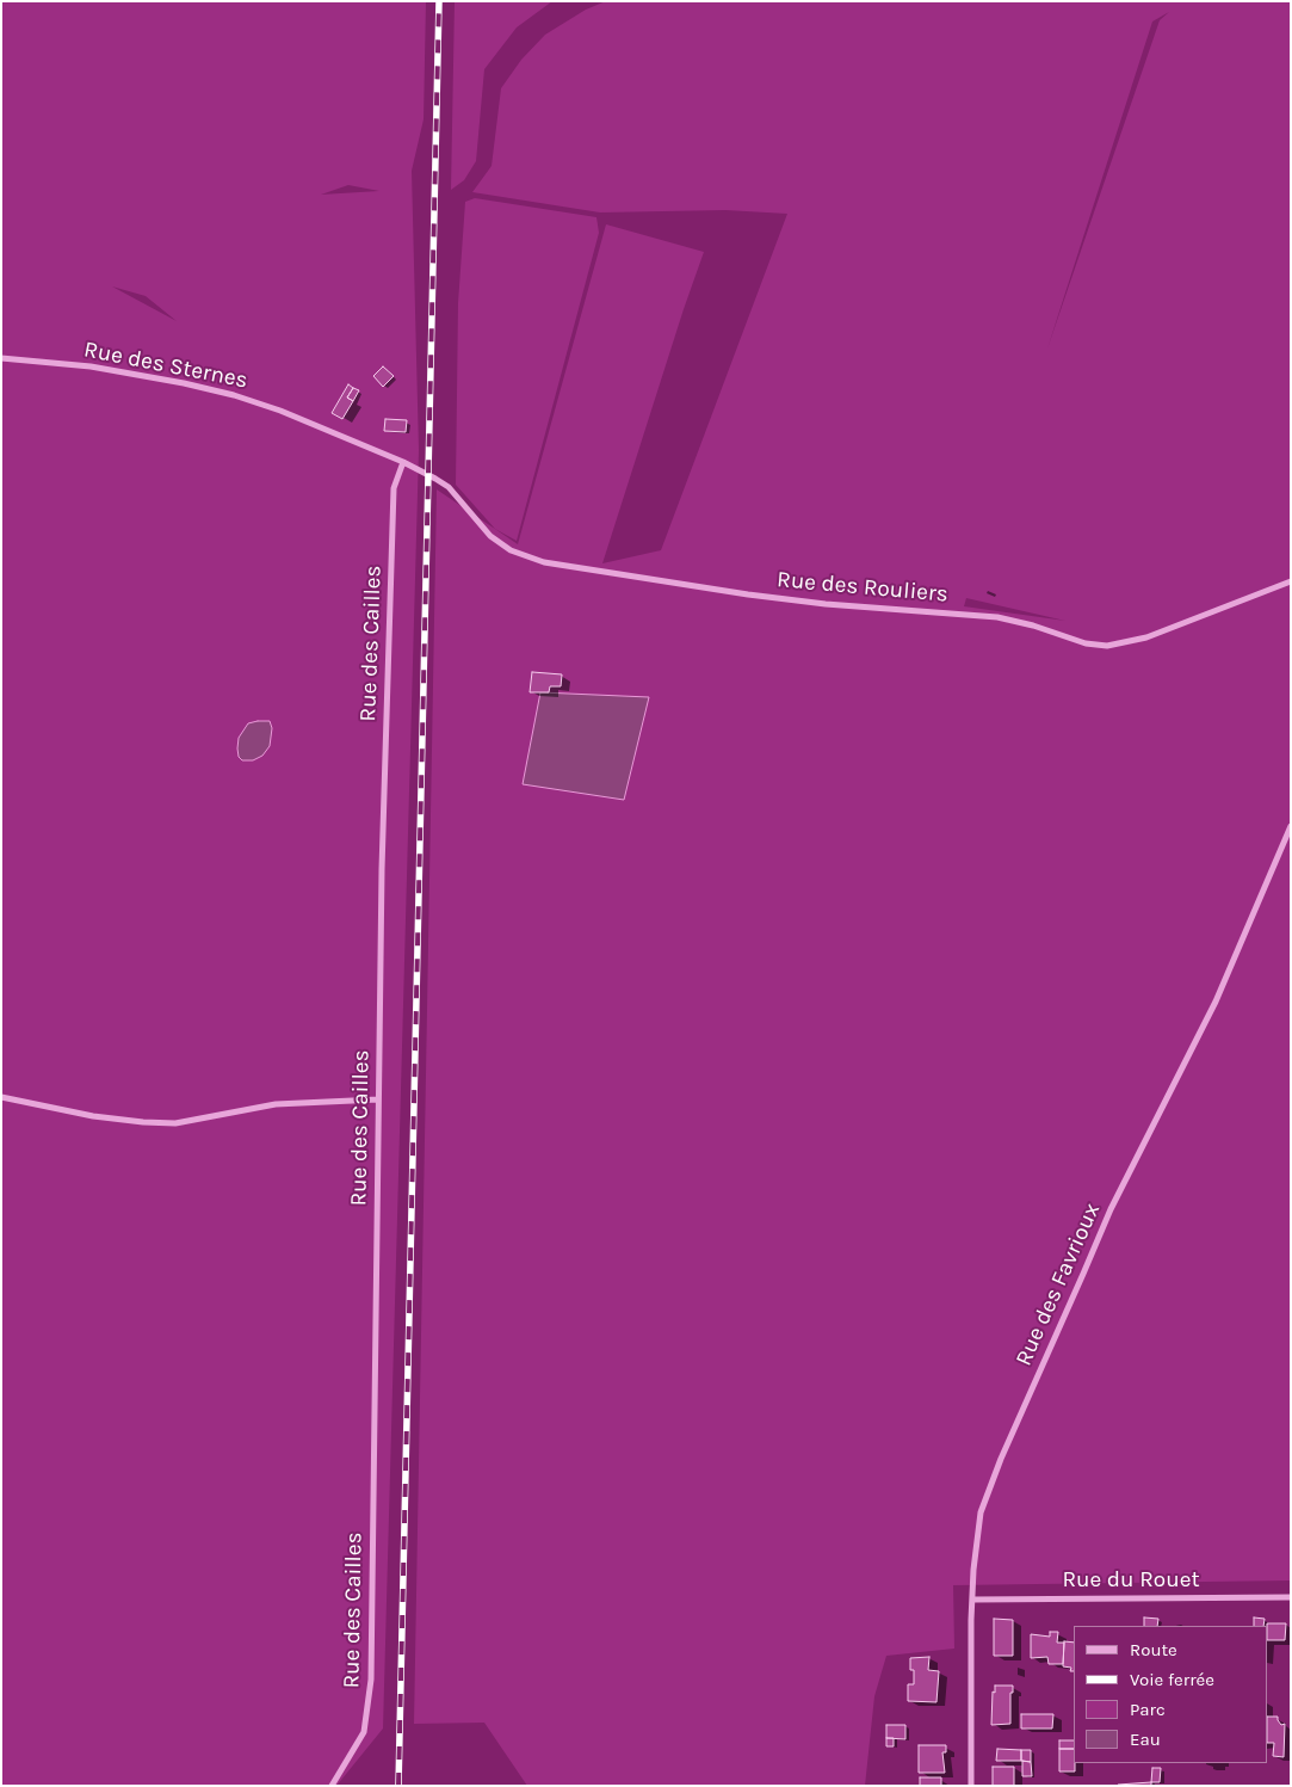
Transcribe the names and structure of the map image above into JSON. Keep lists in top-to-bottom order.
{
  "streets": {
    "street": [
      "Rue des Sternes",
      "Rue des Rouliers",
      "Rue des Cailles",
      "Rue des Favrioux",
      "Rue du Rouet"
    ]
  },
  "crossings": [
    ["Rue des Sternes", "Rue des Rouliers"],
    ["Rue des Sternes", "Rue des Cailles"],
    ["Rue des Favrioux", "Rue du Rouet"]
  ],
  "legend": [
    "Route",
    "Voie ferrée",
    "Parc",
    "Eau"
  ]
}
